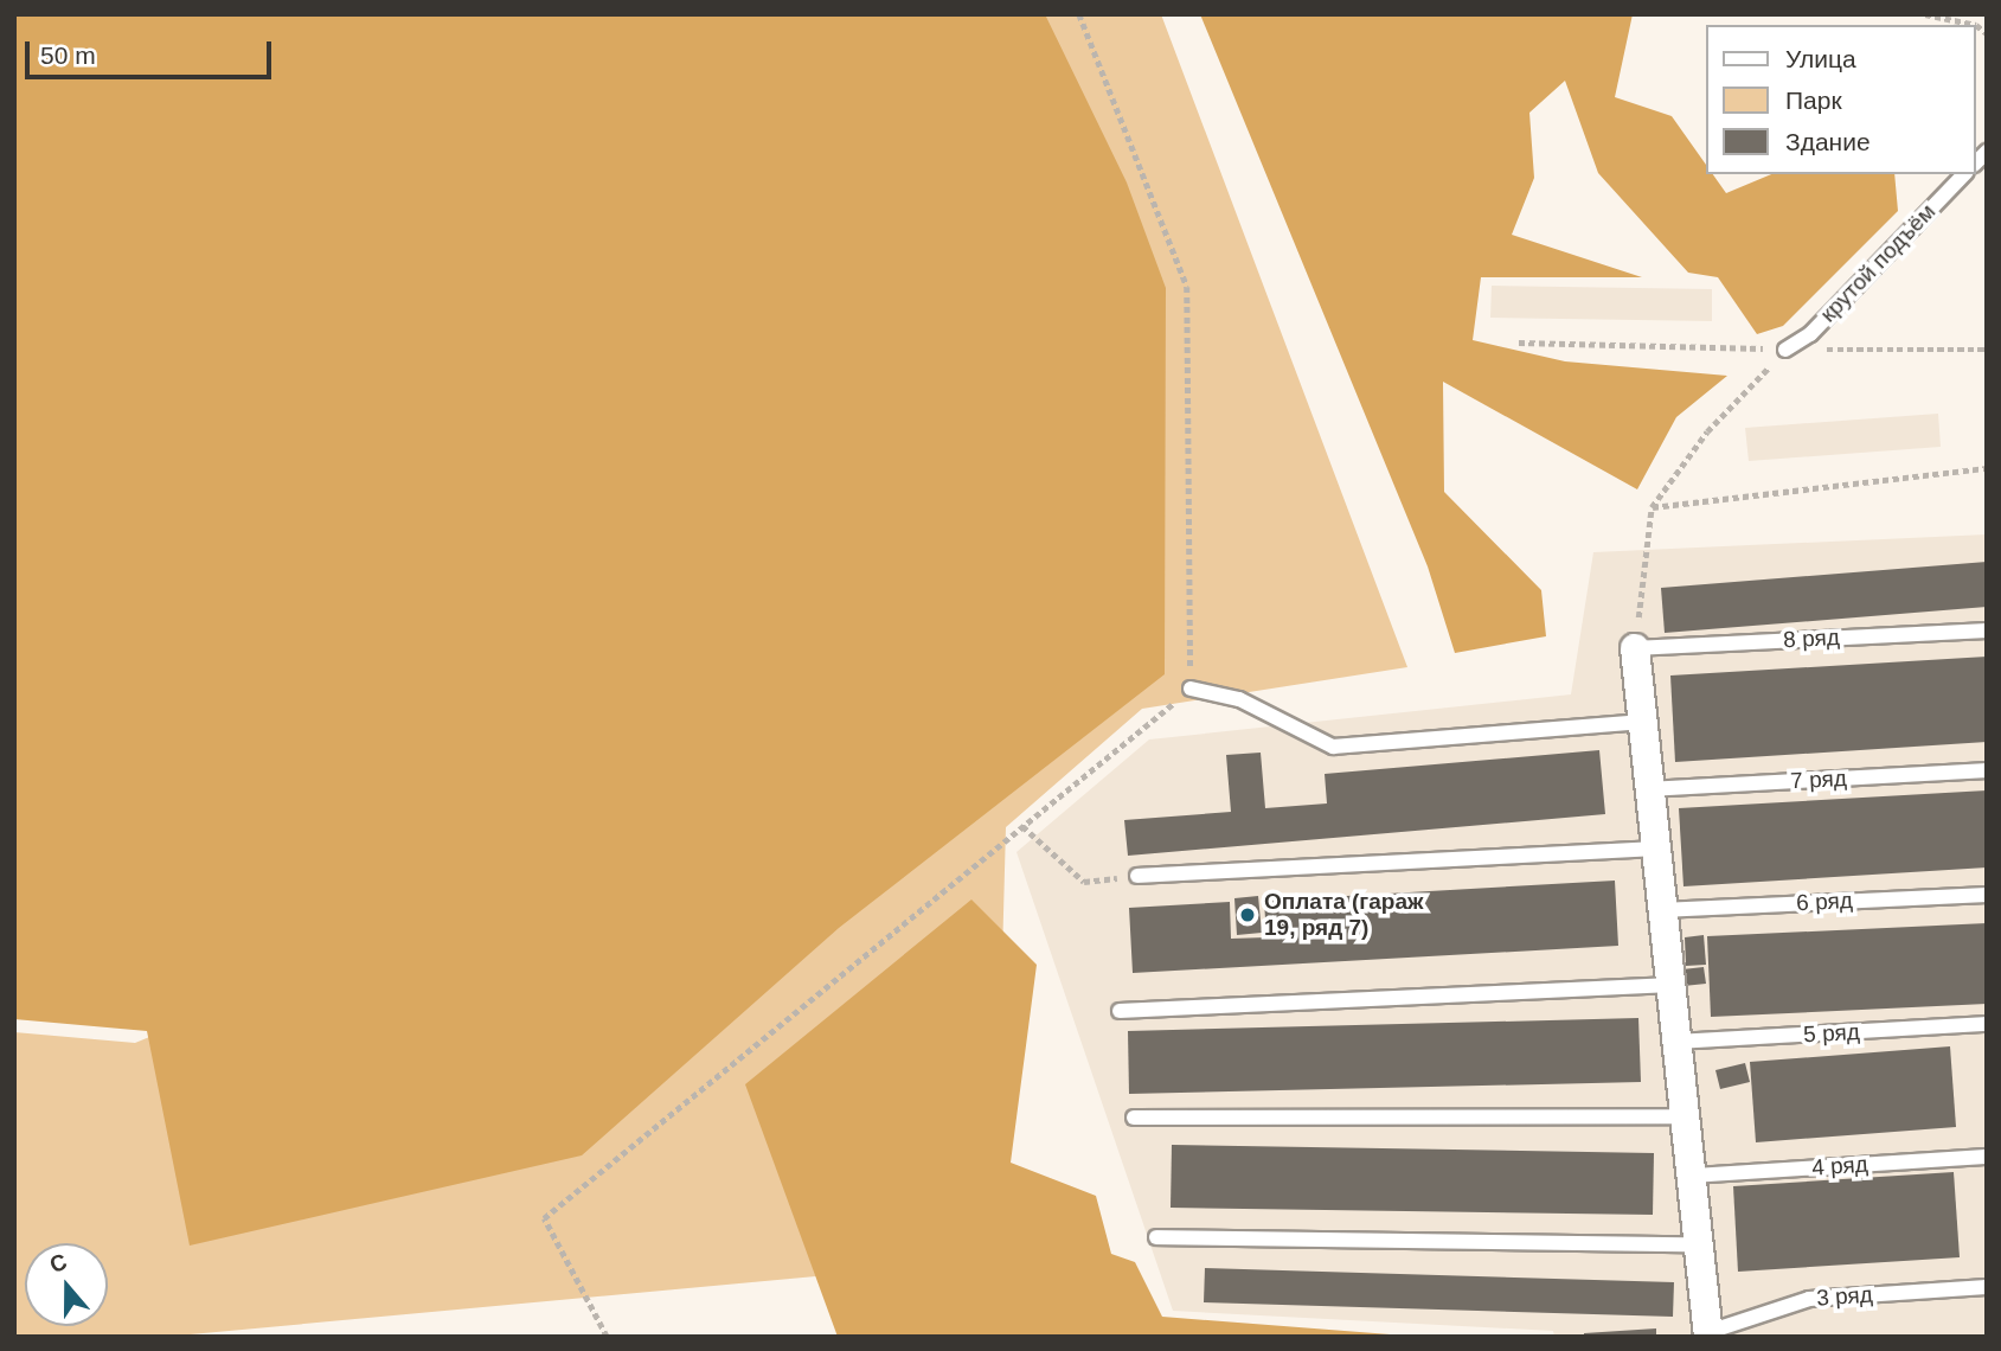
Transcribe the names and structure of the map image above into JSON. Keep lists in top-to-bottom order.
{
  "streets": {
    "lane": [
      "крутой подъём",
      "8 ряд",
      "7 ряд",
      "6 ряд",
      "5 ряд",
      "4 ряд",
      "3 ряд"
    ]
  },
  "places": ["Оплата (гараж 19, ряд 7)"],
  "legend": ["Улица", "Парк", "Здание"],
  "scale_bar": "50 m",
  "north": "top"
}
